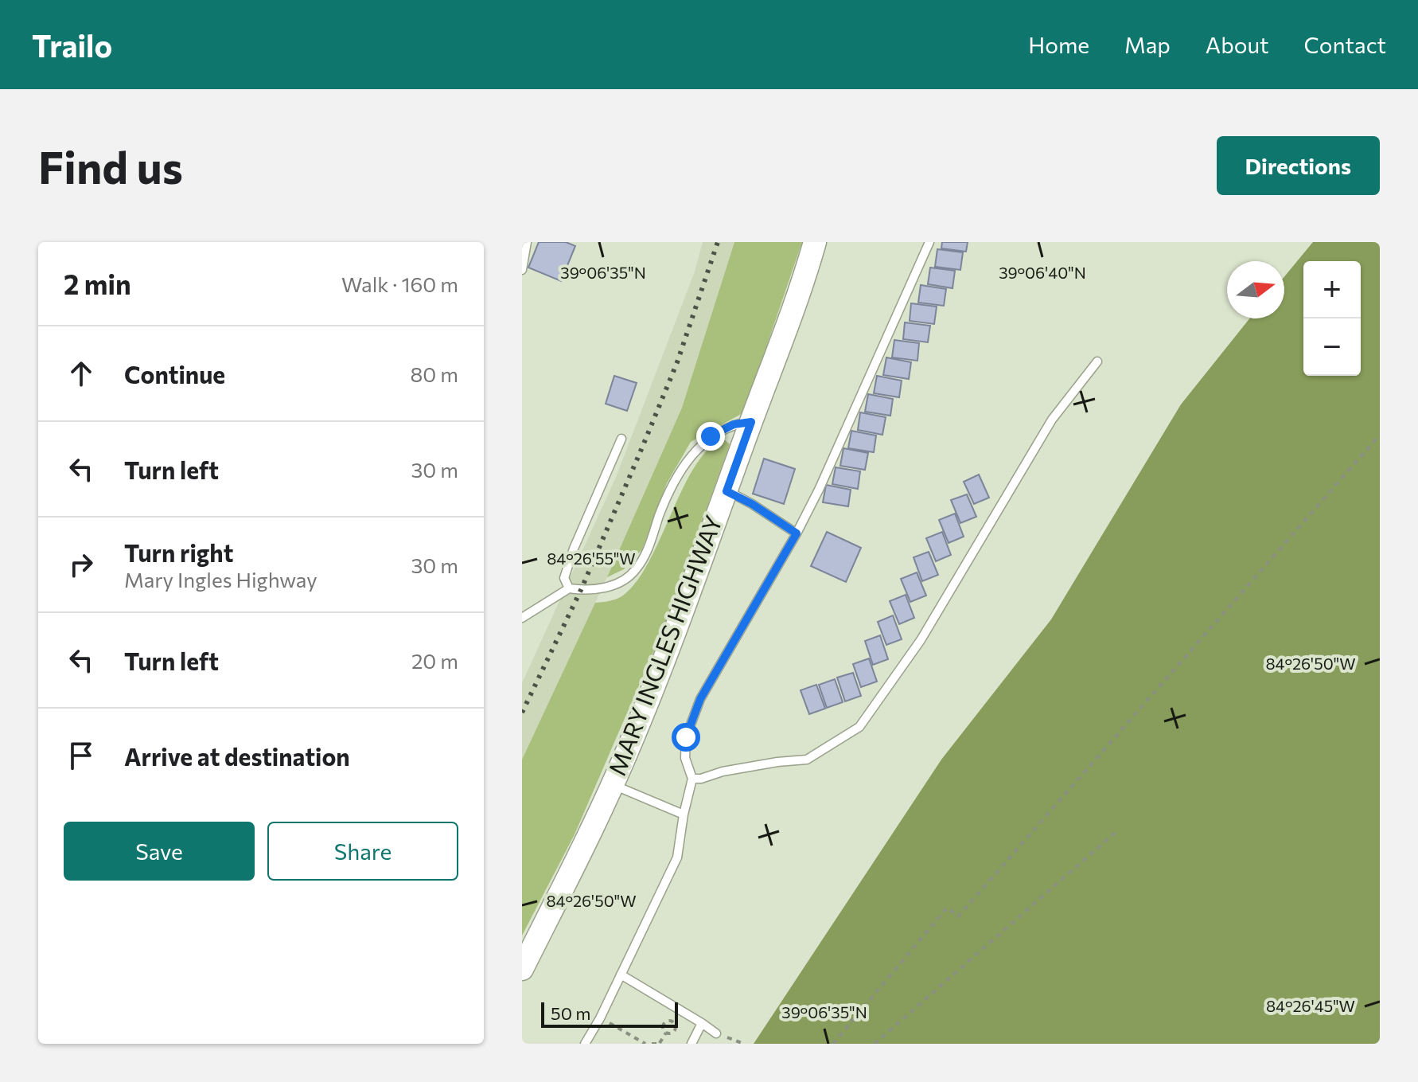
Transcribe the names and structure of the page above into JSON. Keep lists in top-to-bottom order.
{
  "streets": {
    "street": ["MARY INGLES HIGHWAY"]
  },
  "scale_bar": "50 m",
  "north": "right",
  "page": {
    "header": "Trailo",
    "nav": [
      "Home",
      "Map",
      "About",
      "Contact"
    ],
    "buttons": [
      "Directions",
      ["Save", "Share"]
    ],
    "title": "Find us",
    "heading": ["2 min", "Walk · 160 m"],
    "map_buttons": ["+", "−"],
    "list": [
      ["Continue", "80 m"],
      ["Turn left", "30 m"],
      ["Turn right", "Mary Ingles Highway", "30 m"],
      ["Turn left", "20 m"],
      "Arrive at destination"
    ],
    "scale": "50 m"
  },
  "coordinates": [
    "39°06'35\"N",
    "39°06'40\"N",
    "84°26'55\"W",
    "84°26'50\"W",
    "84°26'45\"W"
  ]
}
